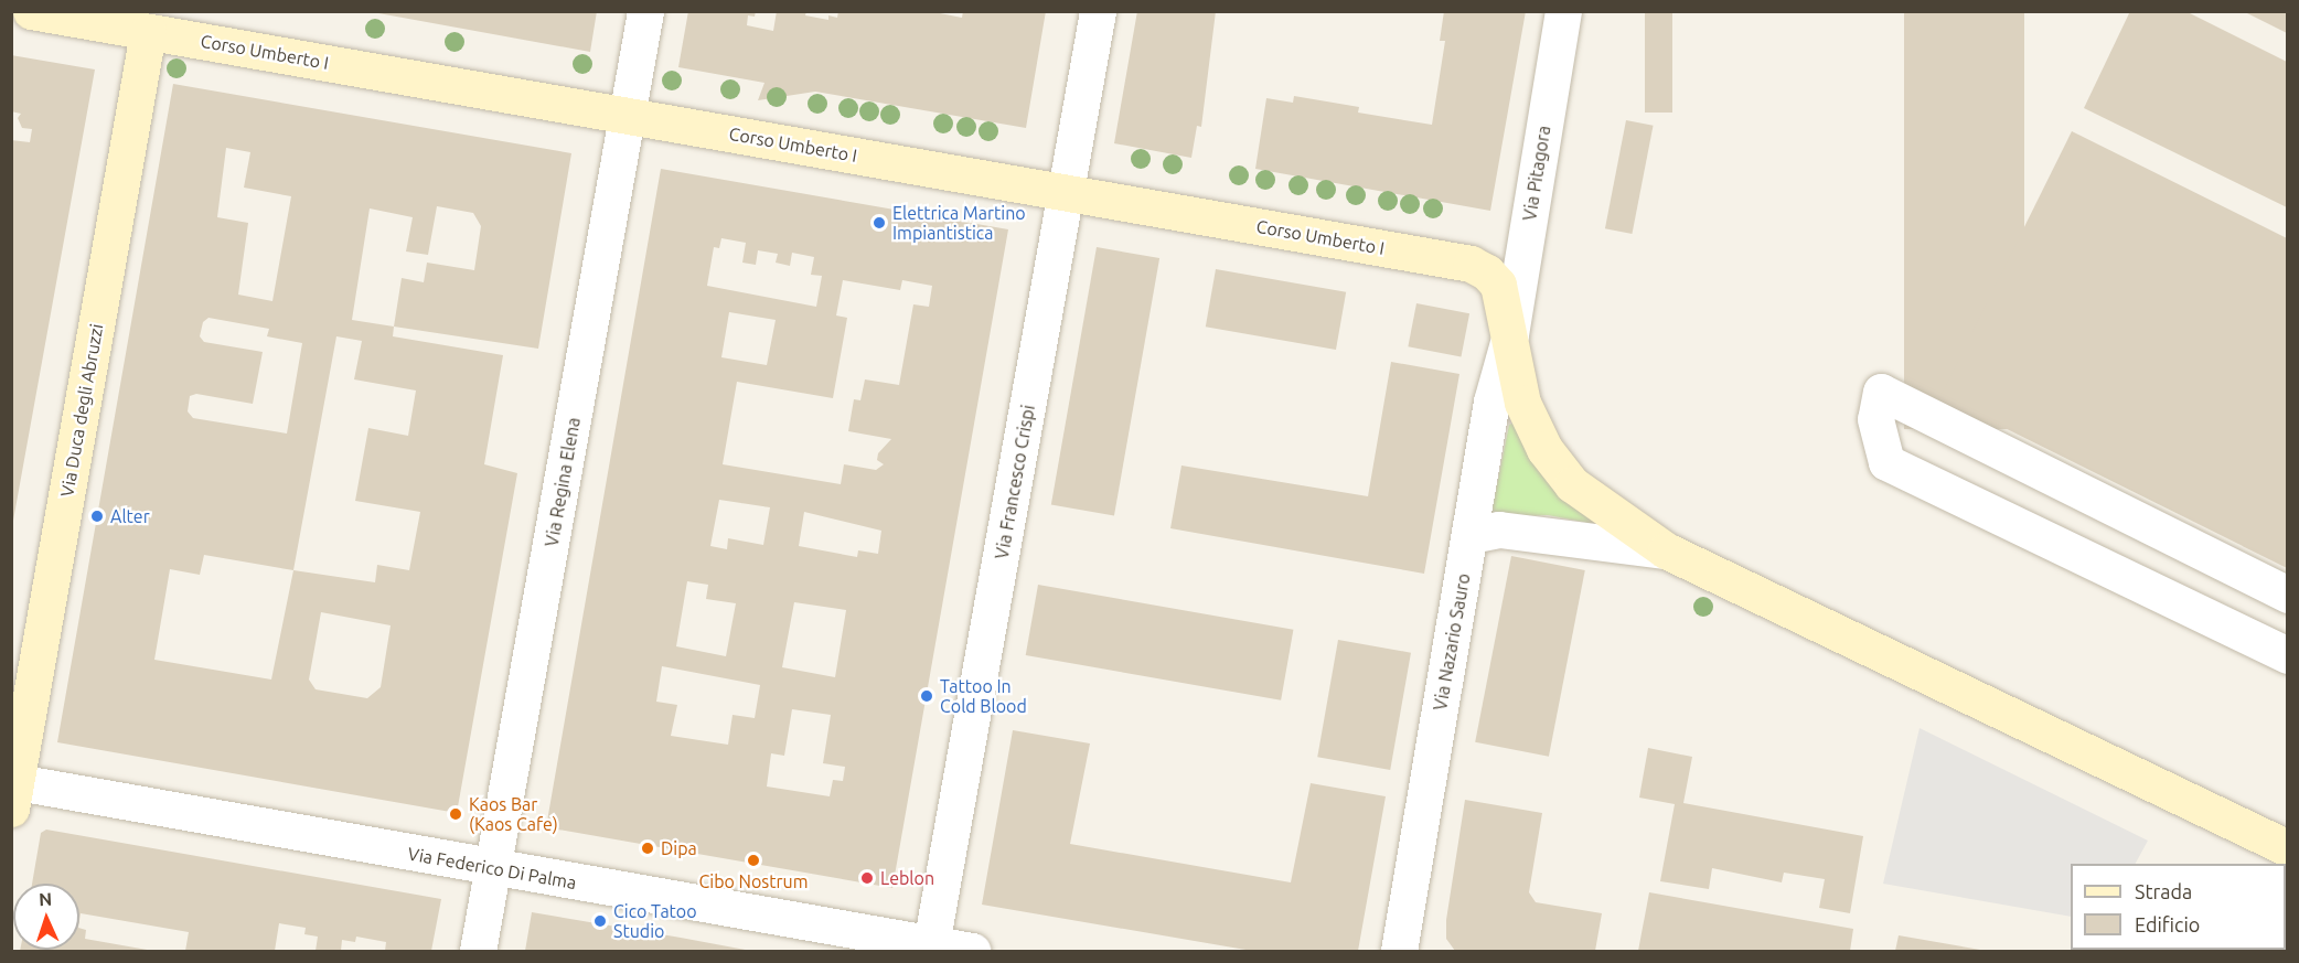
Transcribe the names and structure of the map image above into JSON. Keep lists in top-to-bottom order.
{
  "streets": {
    "main road": ["Corso Umberto I", "Via Duca degli Abruzzi"],
    "street": [
      "Via Pitagora",
      "Via Regina Elena",
      "Via Francesco Crispi",
      "Via Nazario Sauro",
      "Via Federico Di Palma"
    ]
  },
  "crossings": [
    ["Corso Umberto I", "Via Pitagora"],
    ["Corso Umberto I", "Via Duca degli Abruzzi"],
    ["Corso Umberto I", "Via Regina Elena"],
    ["Corso Umberto I", "Via Francesco Crispi"],
    ["Corso Umberto I", "Via Nazario Sauro"],
    ["Via Pitagora", "Via Nazario Sauro"],
    ["Via Duca degli Abruzzi", "Via Federico Di Palma"],
    ["Via Regina Elena", "Via Federico Di Palma"],
    ["Via Francesco Crispi", "Via Federico Di Palma"]
  ],
  "places": [
    "Elettrica Martino Impiantistica",
    "Alter",
    "Tattoo In Cold Blood",
    "Kaos Bar (Kaos Cafe)",
    "Dipa",
    "Cibo Nostrum",
    "Leblon",
    "Cico Tatoo Studio"
  ],
  "legend": ["Strada", "Edificio"],
  "north": "top"
}
